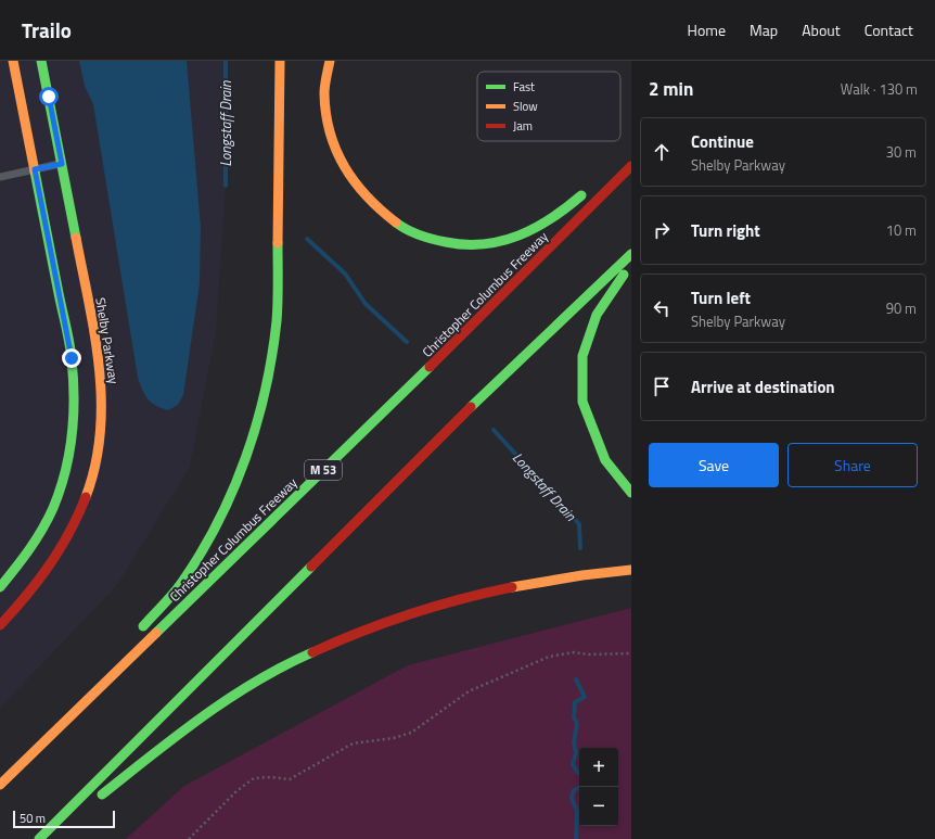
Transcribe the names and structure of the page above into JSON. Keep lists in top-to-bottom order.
{
  "streets": {
    "main road": ["Christopher Columbus Freeway", "Shelby Parkway", "M 53"]
  },
  "water": ["Longstaff Drain"],
  "legend": ["Fast", "Slow", "Jam"],
  "scale_bar": "50 m",
  "page": {
    "header": "Trailo",
    "nav": [
      "Home",
      "Map",
      "About",
      "Contact"
    ],
    "heading": ["2 min", "Walk · 130 m"],
    "list": [
      ["Continue", "Shelby Parkway", "30 m"],
      ["Turn right", "10 m"],
      ["Turn left", "Shelby Parkway", "90 m"],
      "Arrive at destination"
    ],
    "buttons": ["Save", "Share"],
    "map_buttons": ["+", "−"],
    "scale": "50 m"
  }
}
